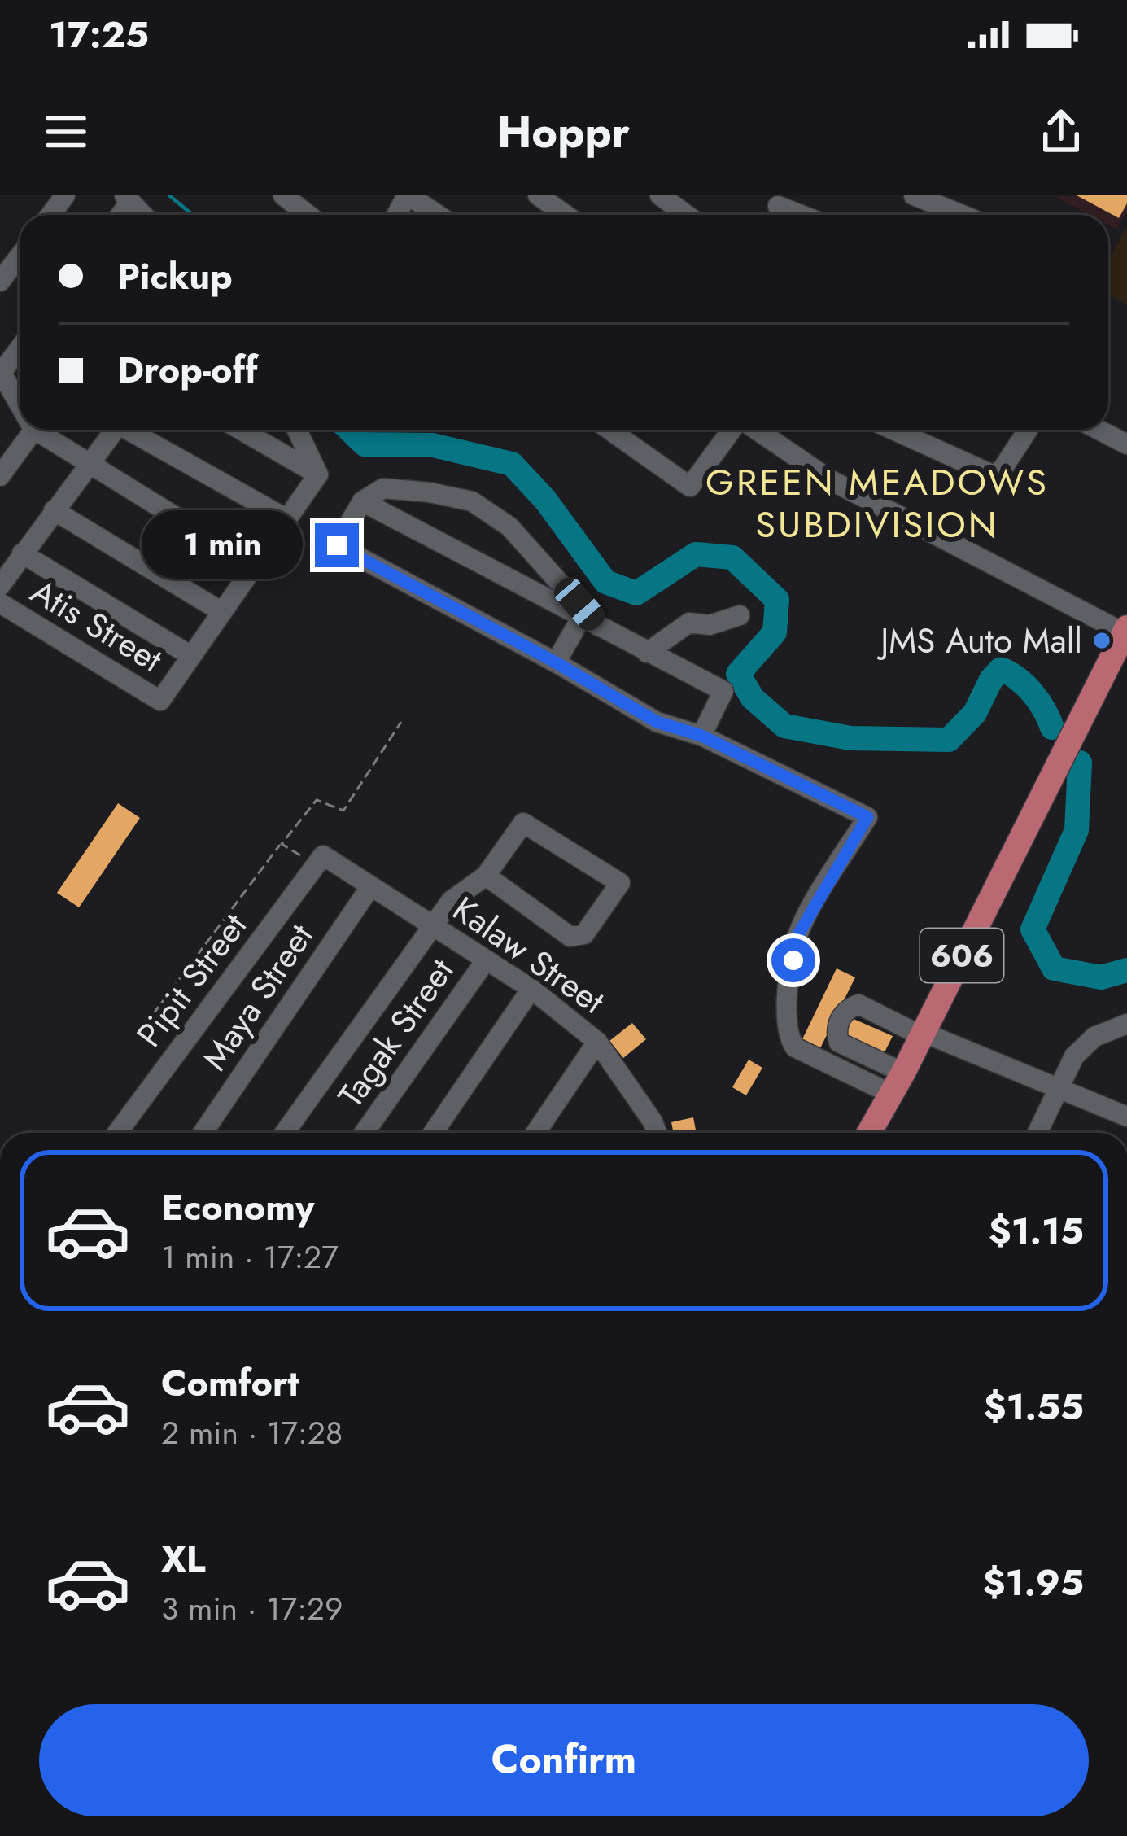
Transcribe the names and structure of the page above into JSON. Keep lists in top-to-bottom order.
{
  "streets": {
    "main road": ["606"],
    "street": [
      "Atis Street",
      "Kalaw Street",
      "Pipit Street",
      "Maya Street",
      "Tagak Street"
    ]
  },
  "crossings": [
    ["Kalaw Street", "Pipit Street"],
    ["Kalaw Street", "Maya Street"],
    ["Kalaw Street", "Tagak Street"]
  ],
  "districts": ["GREEN MEADOWS SUBDIVISION"],
  "places": ["JMS Auto Mall"],
  "page": {
    "status": "17:25",
    "header": "Hoppr",
    "banner": ["Pickup", "Drop-off"],
    "bubble": "1 min",
    "list": [
      {
        "name": "Economy",
        "note": "1 min · 17:27",
        "value": "$1.15"
      },
      {
        "name": "Comfort",
        "note": "2 min · 17:28",
        "value": "$1.55"
      },
      {
        "name": "XL",
        "note": "3 min · 17:29",
        "value": "$1.95"
      }
    ],
    "buttons": "Confirm"
  }
}
